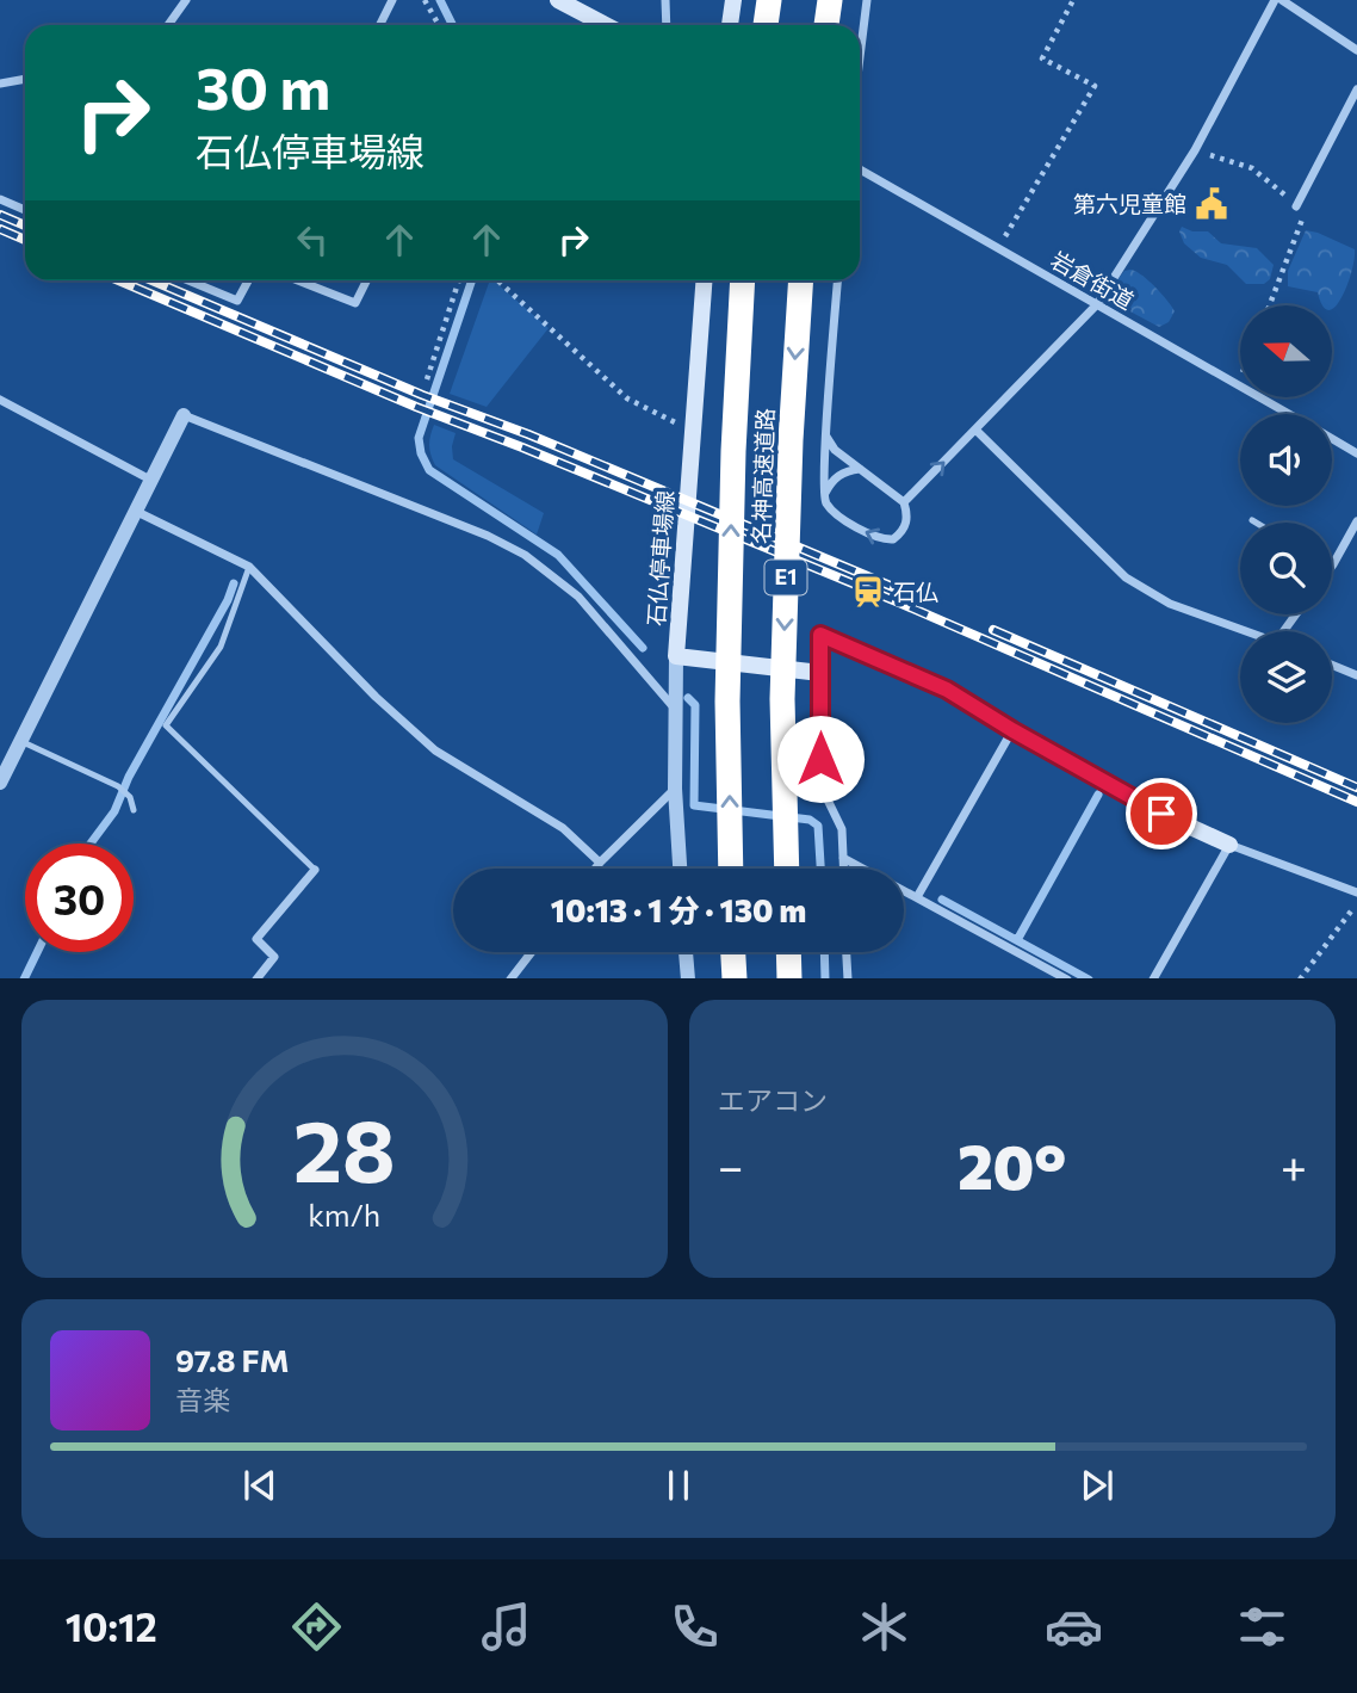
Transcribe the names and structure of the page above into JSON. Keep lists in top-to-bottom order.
{
  "streets": {
    "highway": ["名神高速道路", "E1"],
    "main road": ["石仏停車場線"],
    "street": ["岩倉街道"]
  },
  "places": {
    "public building": ["第六児童館"],
    "station": ["石仏"]
  },
  "north": "left",
  "page": {
    "turn": ["30 m", "石仏停車場線"],
    "limit": "30",
    "trip": "10:13 · 1 分 · 130 m",
    "tile": "エアコン",
    "heat": ["−", "20°", "+"],
    "song": ["97.8 FM", "音楽"],
    "tabs": "10:12",
    "gauge": ["28", "km/h"]
  }
}
